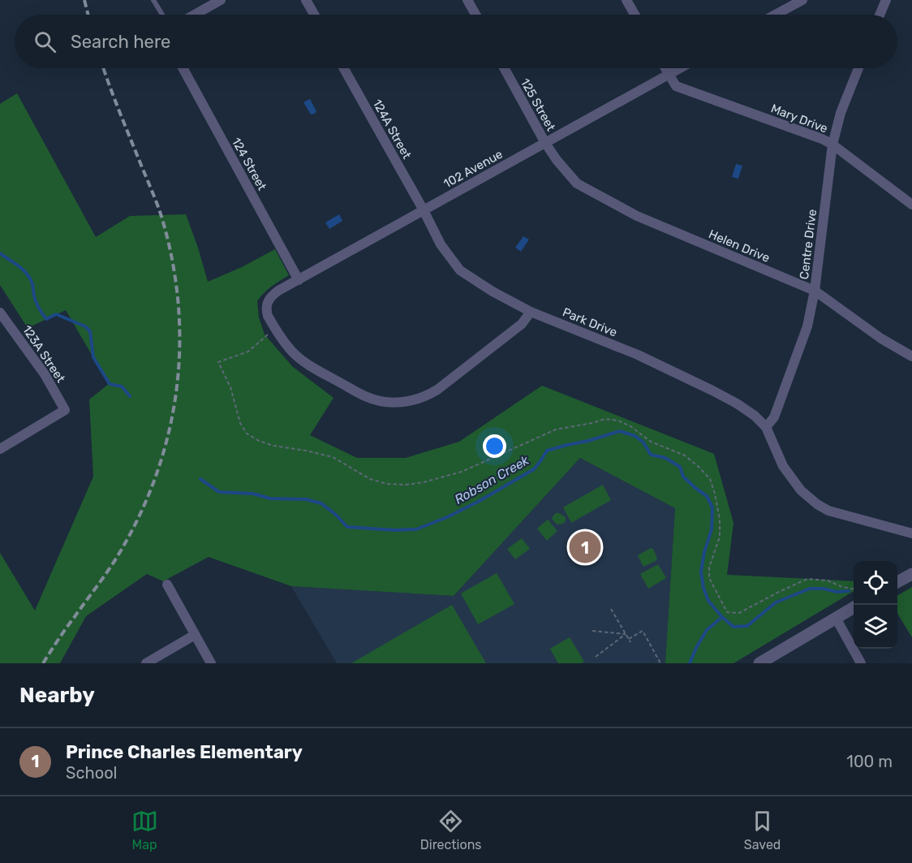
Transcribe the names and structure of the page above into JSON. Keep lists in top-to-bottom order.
{
  "streets": {
    "street": [
      "125 Street",
      "Mary Drive",
      "124A Street",
      "124 Street",
      "102 Avenue",
      "Centre Drive",
      "Helen Drive",
      "Park Drive",
      "123A Street"
    ]
  },
  "crossings": [
    ["125 Street", "102 Avenue"],
    ["125 Street", "Helen Drive"],
    ["Mary Drive", "102 Avenue"],
    ["Mary Drive", "Centre Drive"],
    ["124A Street", "102 Avenue"],
    ["124A Street", "Park Drive"],
    ["124 Street", "102 Avenue"],
    ["102 Avenue", "Park Drive"],
    ["Centre Drive", "Helen Drive"],
    ["Centre Drive", "Park Drive"]
  ],
  "water": ["Robson Creek"],
  "page": {
    "search": "Search here",
    "pins": "1",
    "heading": "Nearby",
    "list": [
      {
        "mark": "1",
        "name": "Prince Charles Elementary",
        "note": "School",
        "value": "100 m"
      }
    ],
    "nav": ["Map", "Directions", "Saved"]
  }
}
